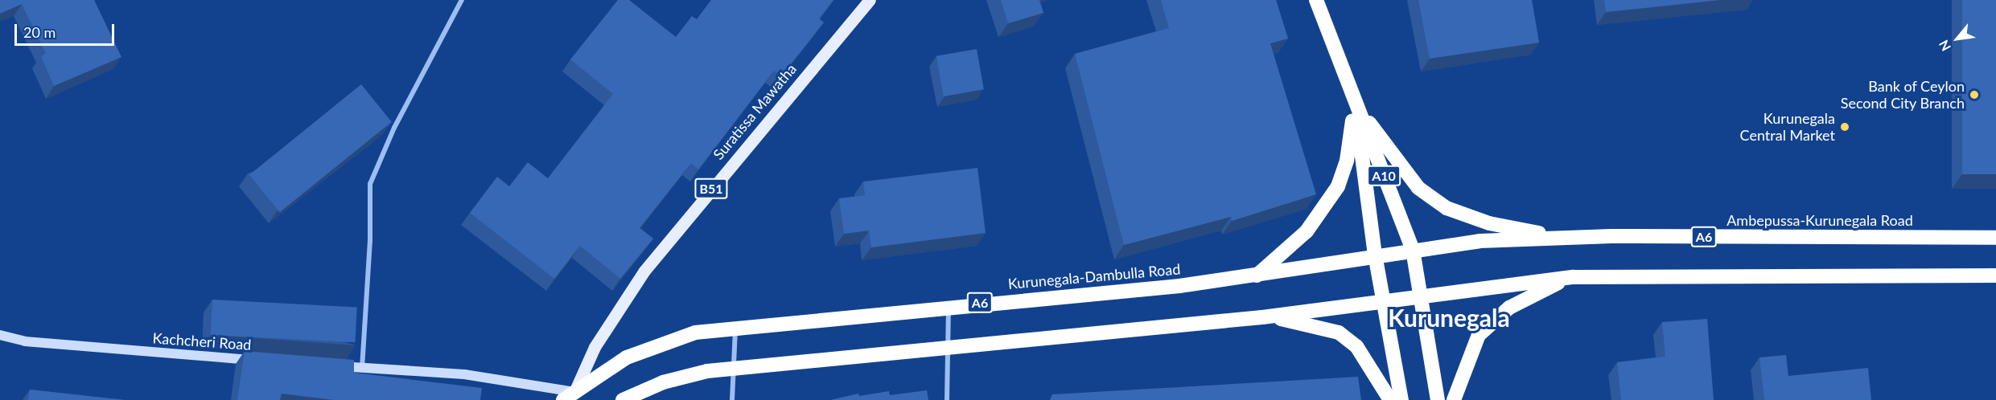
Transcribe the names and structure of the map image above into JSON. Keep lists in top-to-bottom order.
{
  "streets": {
    "highway": [
      "A10",
      "Ambepussa-Kurunegala Road",
      "A6",
      "Kurunegala-Dambulla Road"
    ],
    "main road": ["Suratissa Mawatha", "B51", "Kachcheri Road"]
  },
  "crossings": [
    ["Suratissa Mawatha", "Kurunegala-Dambulla Road"],
    ["A10", "Ambepussa-Kurunegala Road"],
    ["A10", "Kurunegala-Dambulla Road"],
    ["Ambepussa-Kurunegala Road", "Kurunegala-Dambulla Road"]
  ],
  "districts": ["Kurunegala"],
  "places": ["Bank of Ceylon Second City Branch", "Kurunegala Central Market"],
  "scale_bar": "20 m",
  "north": "bottom left"
}
